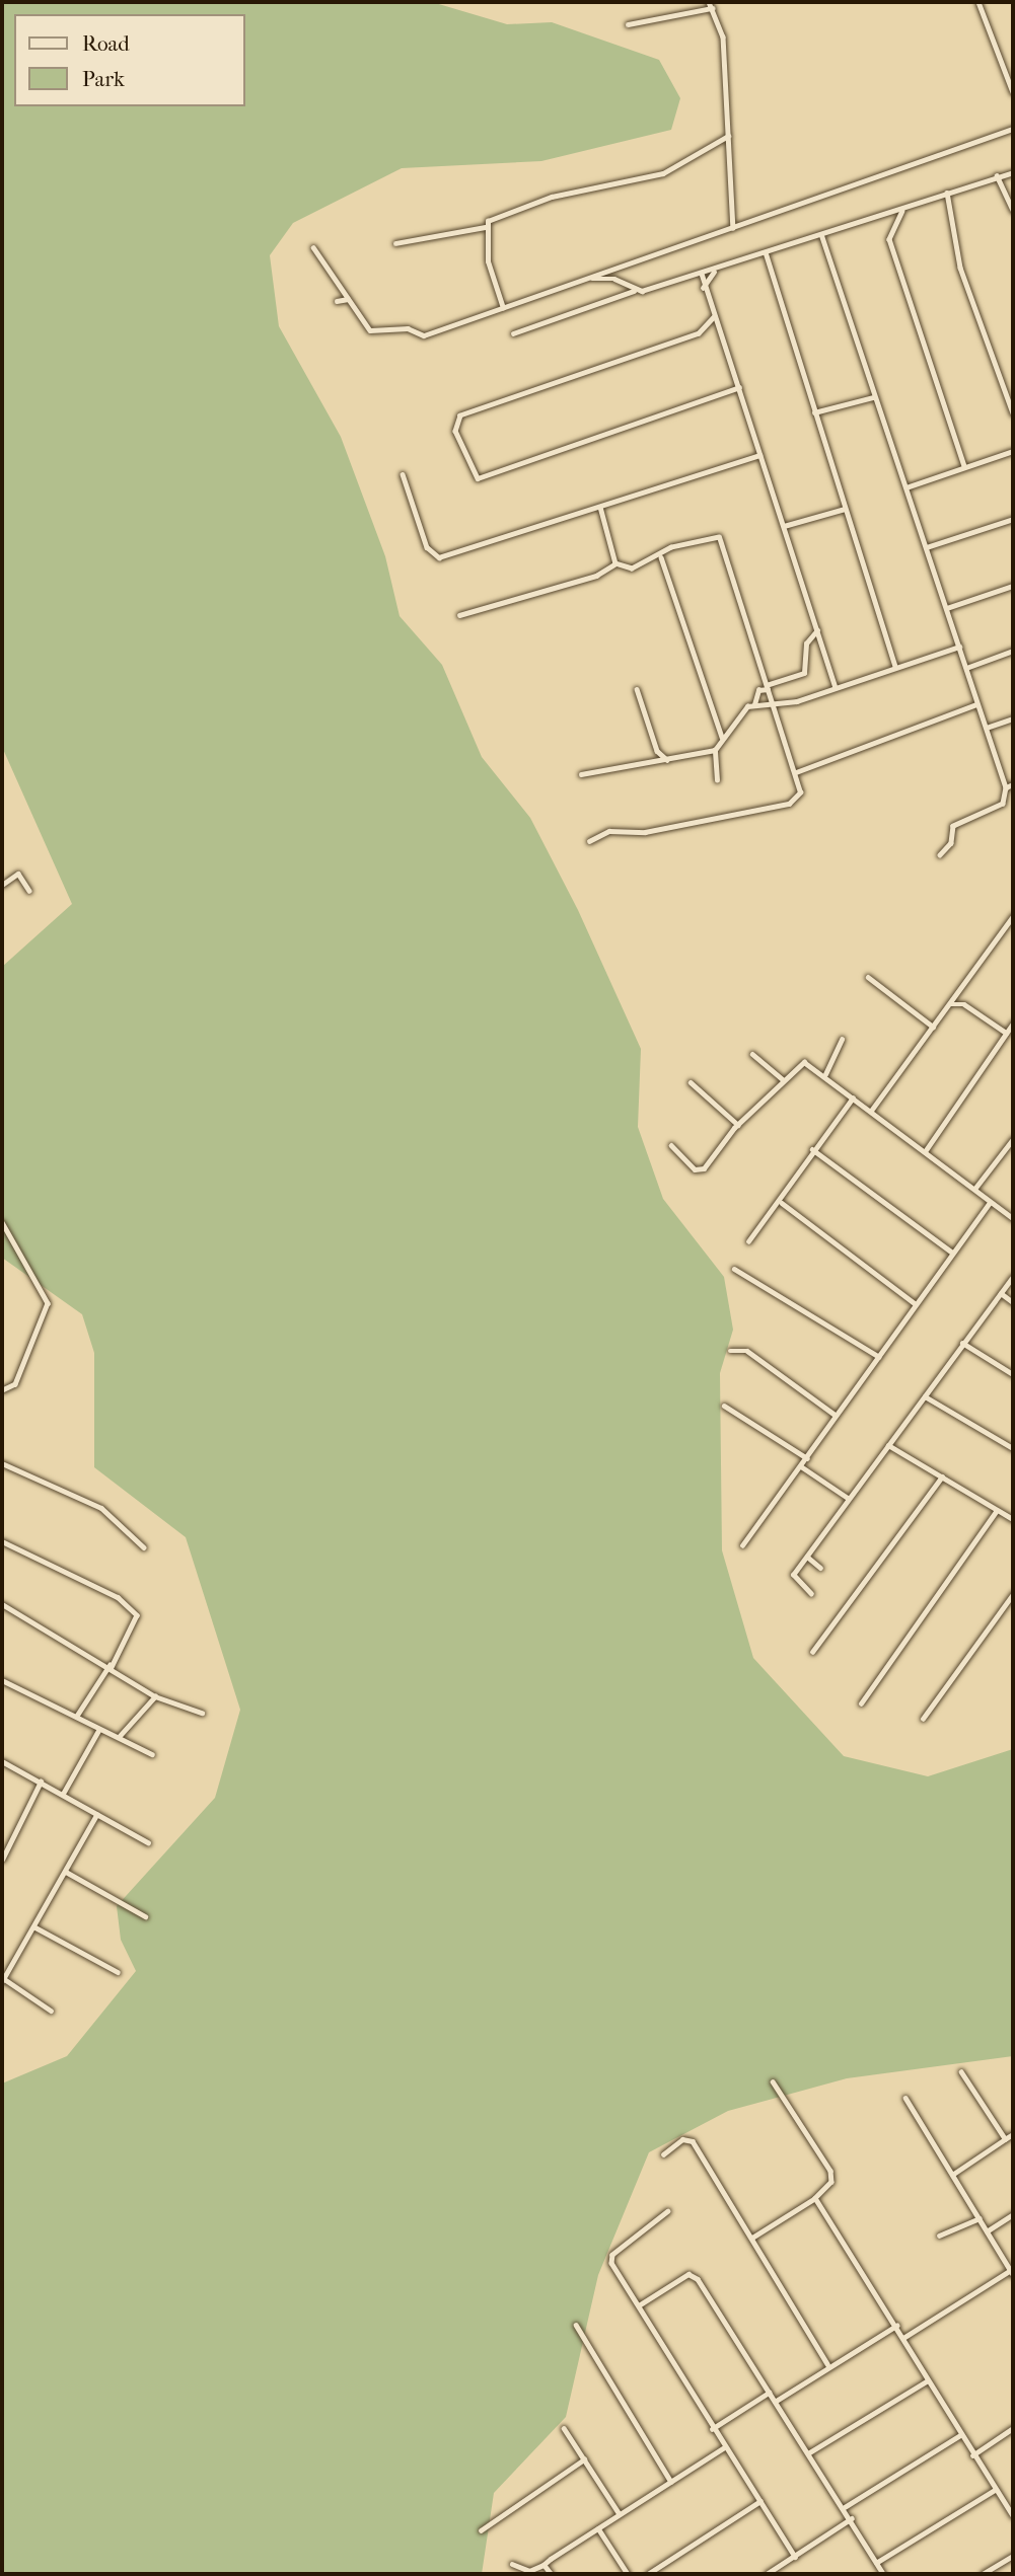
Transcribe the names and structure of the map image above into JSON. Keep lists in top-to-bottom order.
{
  "legend": ["Road", "Park"]
}
